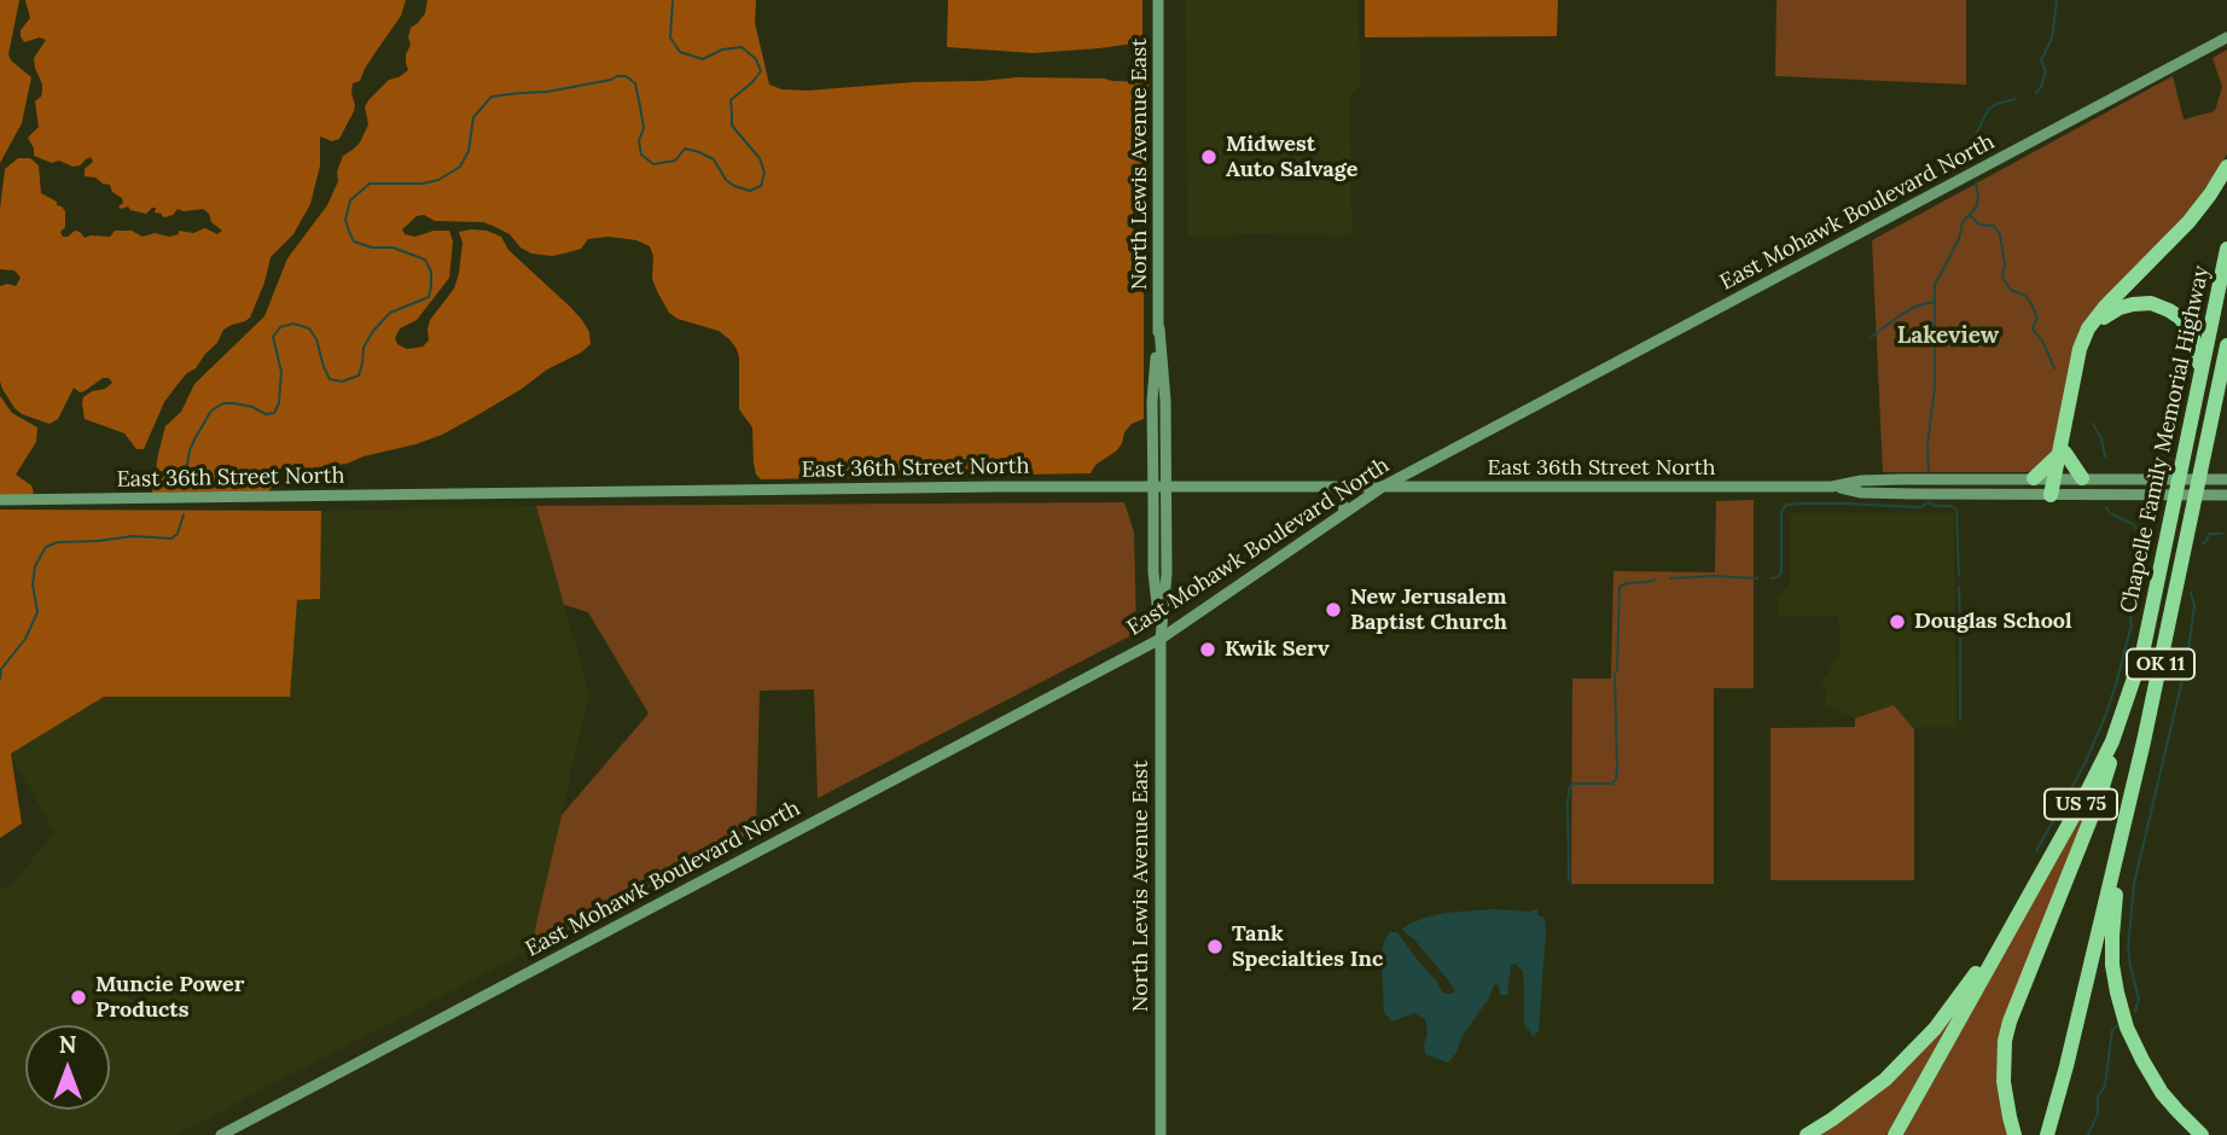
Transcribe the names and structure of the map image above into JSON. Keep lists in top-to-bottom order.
{
  "streets": {
    "highway": ["Chapelle Family Memorial Highway", "OK 11", "US 75"],
    "main road": ["North Lewis Avenue East", "East Mohawk Boulevard North", "East 36th Street North"]
  },
  "crossings": [
    ["North Lewis Avenue East", "East Mohawk Boulevard North"],
    ["North Lewis Avenue East", "East 36th Street North"],
    ["East Mohawk Boulevard North", "East 36th Street North"],
    ["Chapelle Family Memorial Highway", "OK 11"],
    ["East 36th Street North", "OK 11"]
  ],
  "districts": ["Lakeview"],
  "places": [
    "Midwest Auto Salvage",
    "New Jerusalem Baptist Church",
    "Douglas School",
    "Kwik Serv",
    "Tank Specialties Inc",
    "Muncie Power Products"
  ],
  "north": "top"
}
